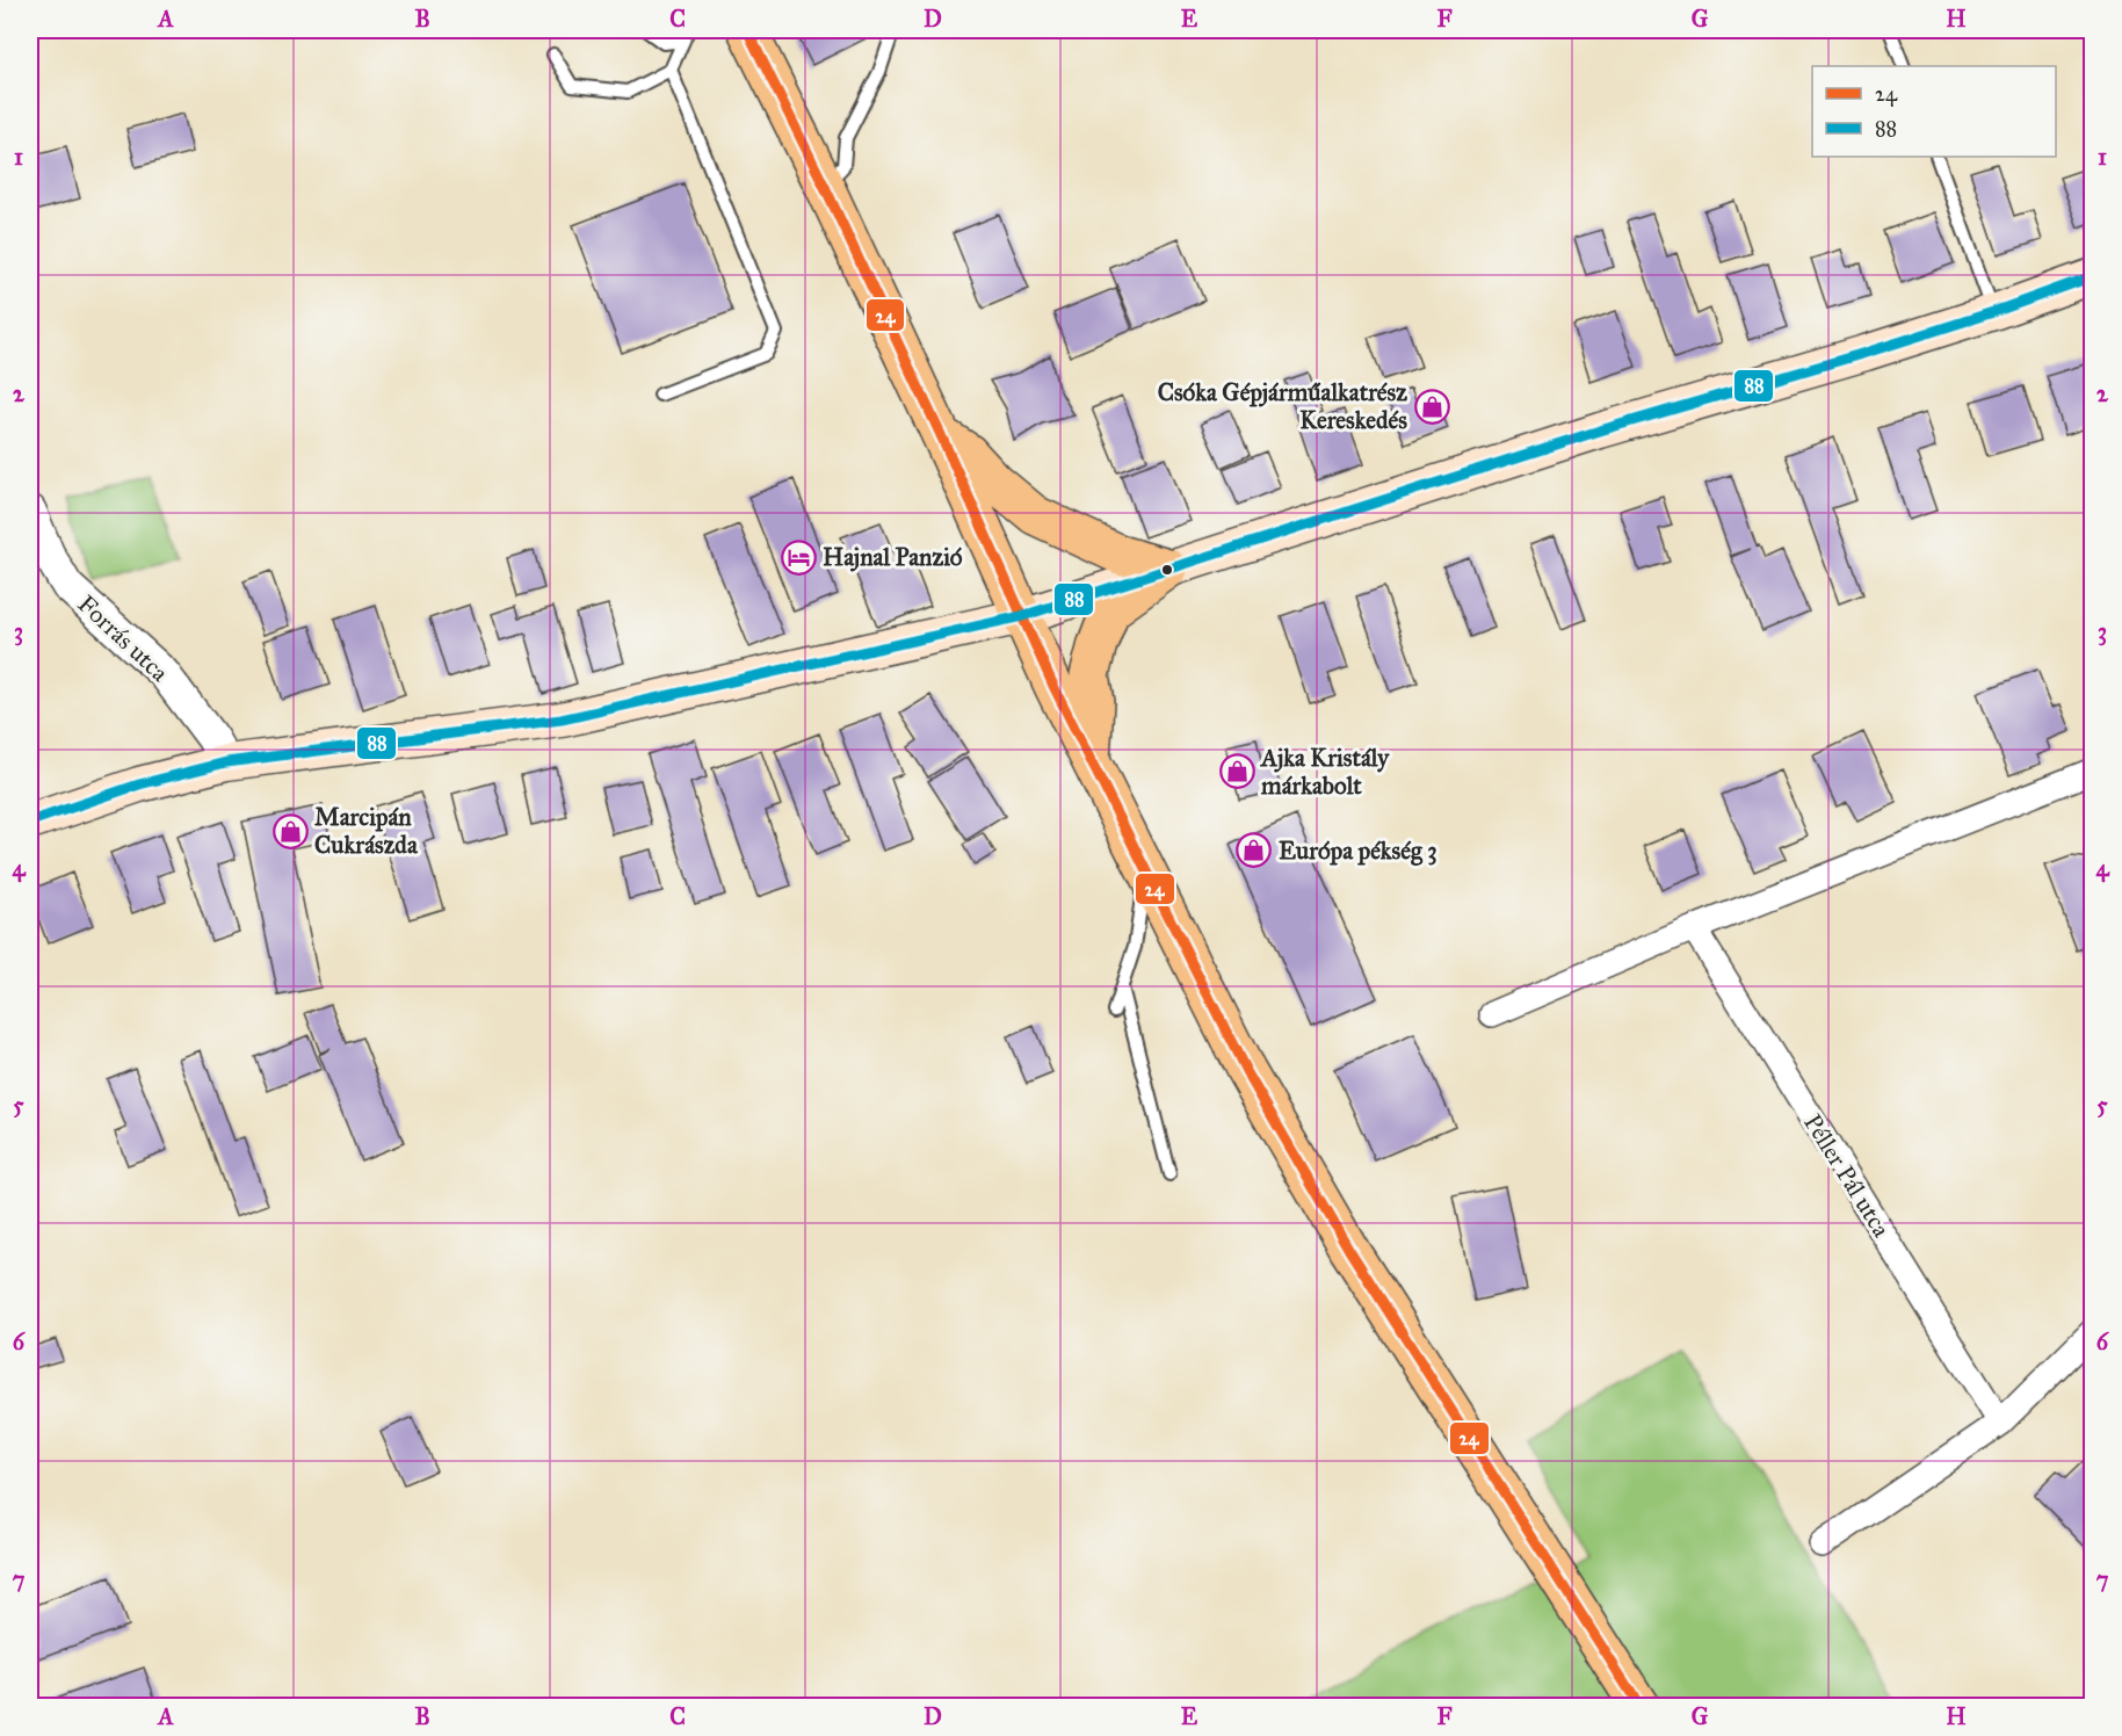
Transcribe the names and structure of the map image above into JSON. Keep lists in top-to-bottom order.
{
  "streets": {
    "street": ["Forrás utca", "Péller Pál utca"]
  },
  "places": {
    "shop": [
      "Csóka Gépjárműalkatrész Kereskedés",
      "Ajka Kristály márkabolt",
      "Marcipán Cukrászda",
      "Európa pékség 3"
    ],
    "hotel": ["Hajnal Panzió"]
  },
  "lines": ["transit line 24", "transit line 88"],
  "legend": ["24", "88"],
  "grid": {
    "columns": [
      "A",
      "B",
      "C",
      "D",
      "E",
      "F",
      "G",
      "H"
    ],
    "rows": [
      "1",
      "2",
      "3",
      "4",
      "5",
      "6",
      "7"
    ]
  }
}
